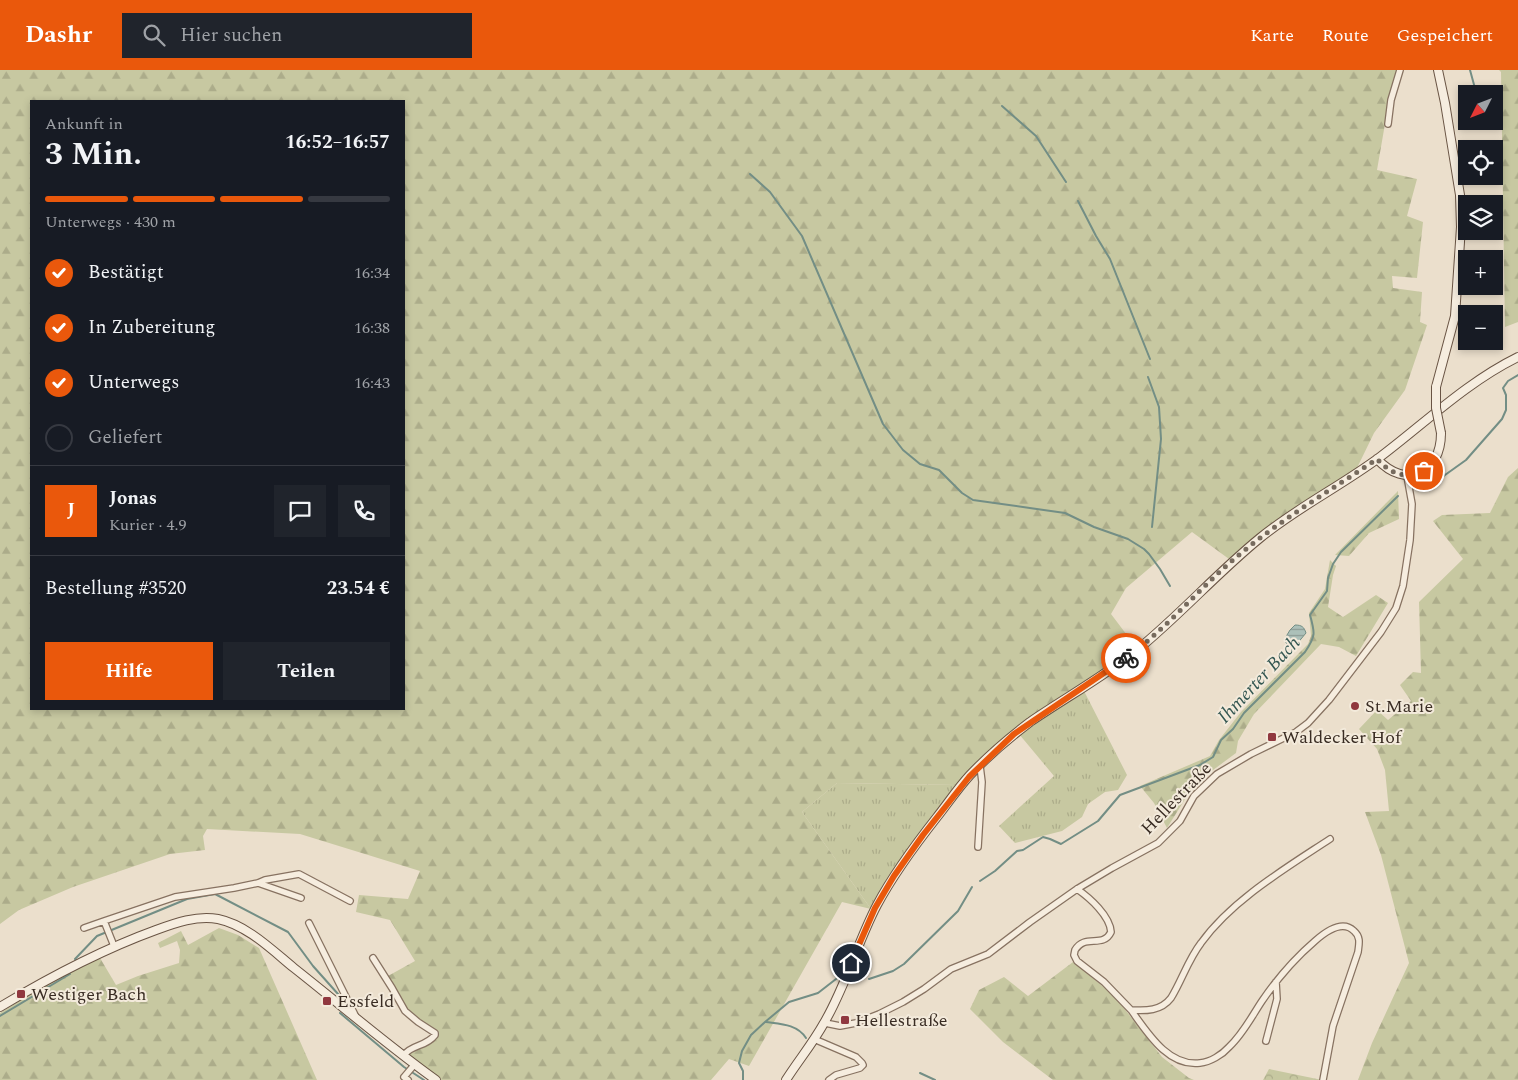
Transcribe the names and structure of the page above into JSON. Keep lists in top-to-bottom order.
{
  "streets": {
    "street": ["Hellestraße"]
  },
  "water": ["Ihmerter Bach"],
  "places": {
    "other": ["St.Marie"],
    "transit": [
      "Waldecker Hof",
      "Westiger Bach",
      "Essfeld",
      "Hellestraße"
    ]
  },
  "north": "bottom left",
  "page": {
    "header": "Dashr",
    "search": "Hier suchen",
    "nav": ["Karte", "Route", "Gespeichert"],
    "map_buttons": ["+", "−"],
    "heading": ["3 Min.", "Ankunft in", "16:52–16:57"],
    "panel": [
      "Jonas",
      "Kurier · 4.9",
      "Bestellung #3520",
      "23.54 €"
    ],
    "bar": "Unterwegs · 430 m",
    "list": [
      ["Bestätigt", "16:34"],
      ["In Zubereitung", "16:38"],
      ["Unterwegs", "16:43"],
      "Geliefert"
    ],
    "round": "J",
    "buttons": ["Hilfe", "Teilen"]
  }
}
